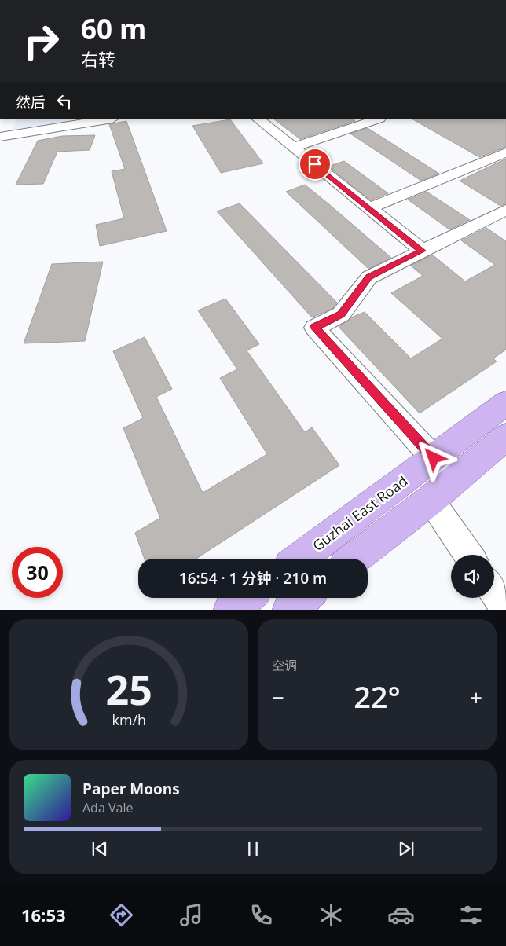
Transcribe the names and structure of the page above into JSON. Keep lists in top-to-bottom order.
{
  "streets": {
    "main road": ["Guzhai East Road"]
  },
  "page": {
    "turn": ["60 m", "右转"],
    "then": "然后",
    "limit": "30",
    "trip": "16:54 · 1 分钟 · 210 m",
    "tile": "空调",
    "heat": ["−", "22°", "+"],
    "song": ["Paper Moons", "Ada Vale"],
    "tabs": "16:53",
    "gauge": ["25", "km/h"]
  }
}
